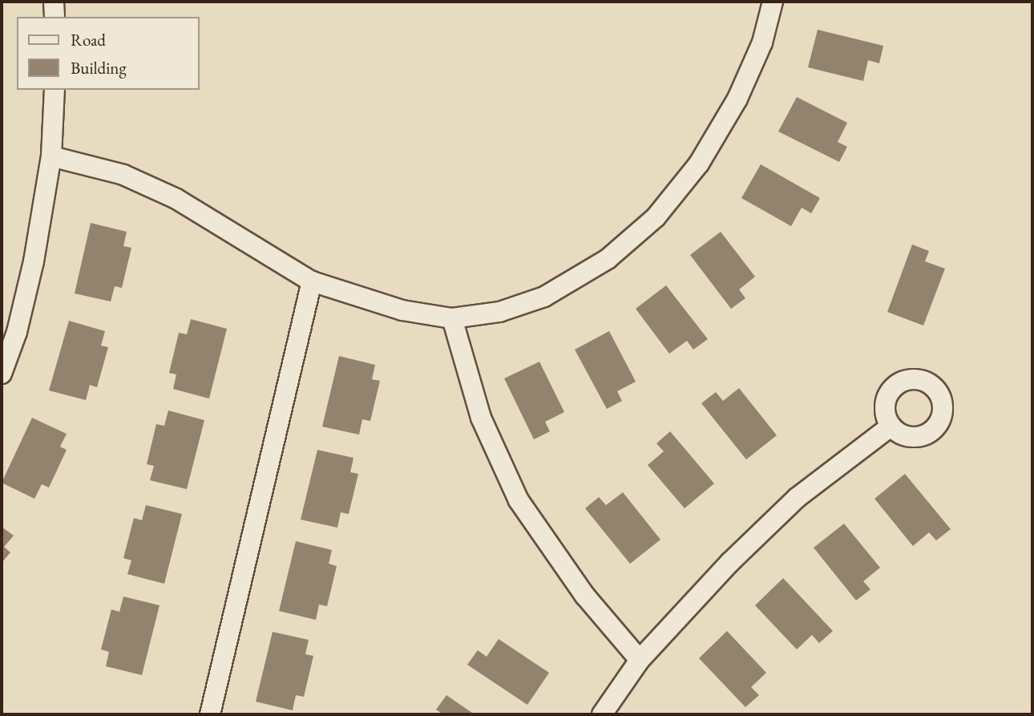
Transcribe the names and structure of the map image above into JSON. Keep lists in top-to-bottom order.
{
  "legend": ["Road", "Building"]
}
